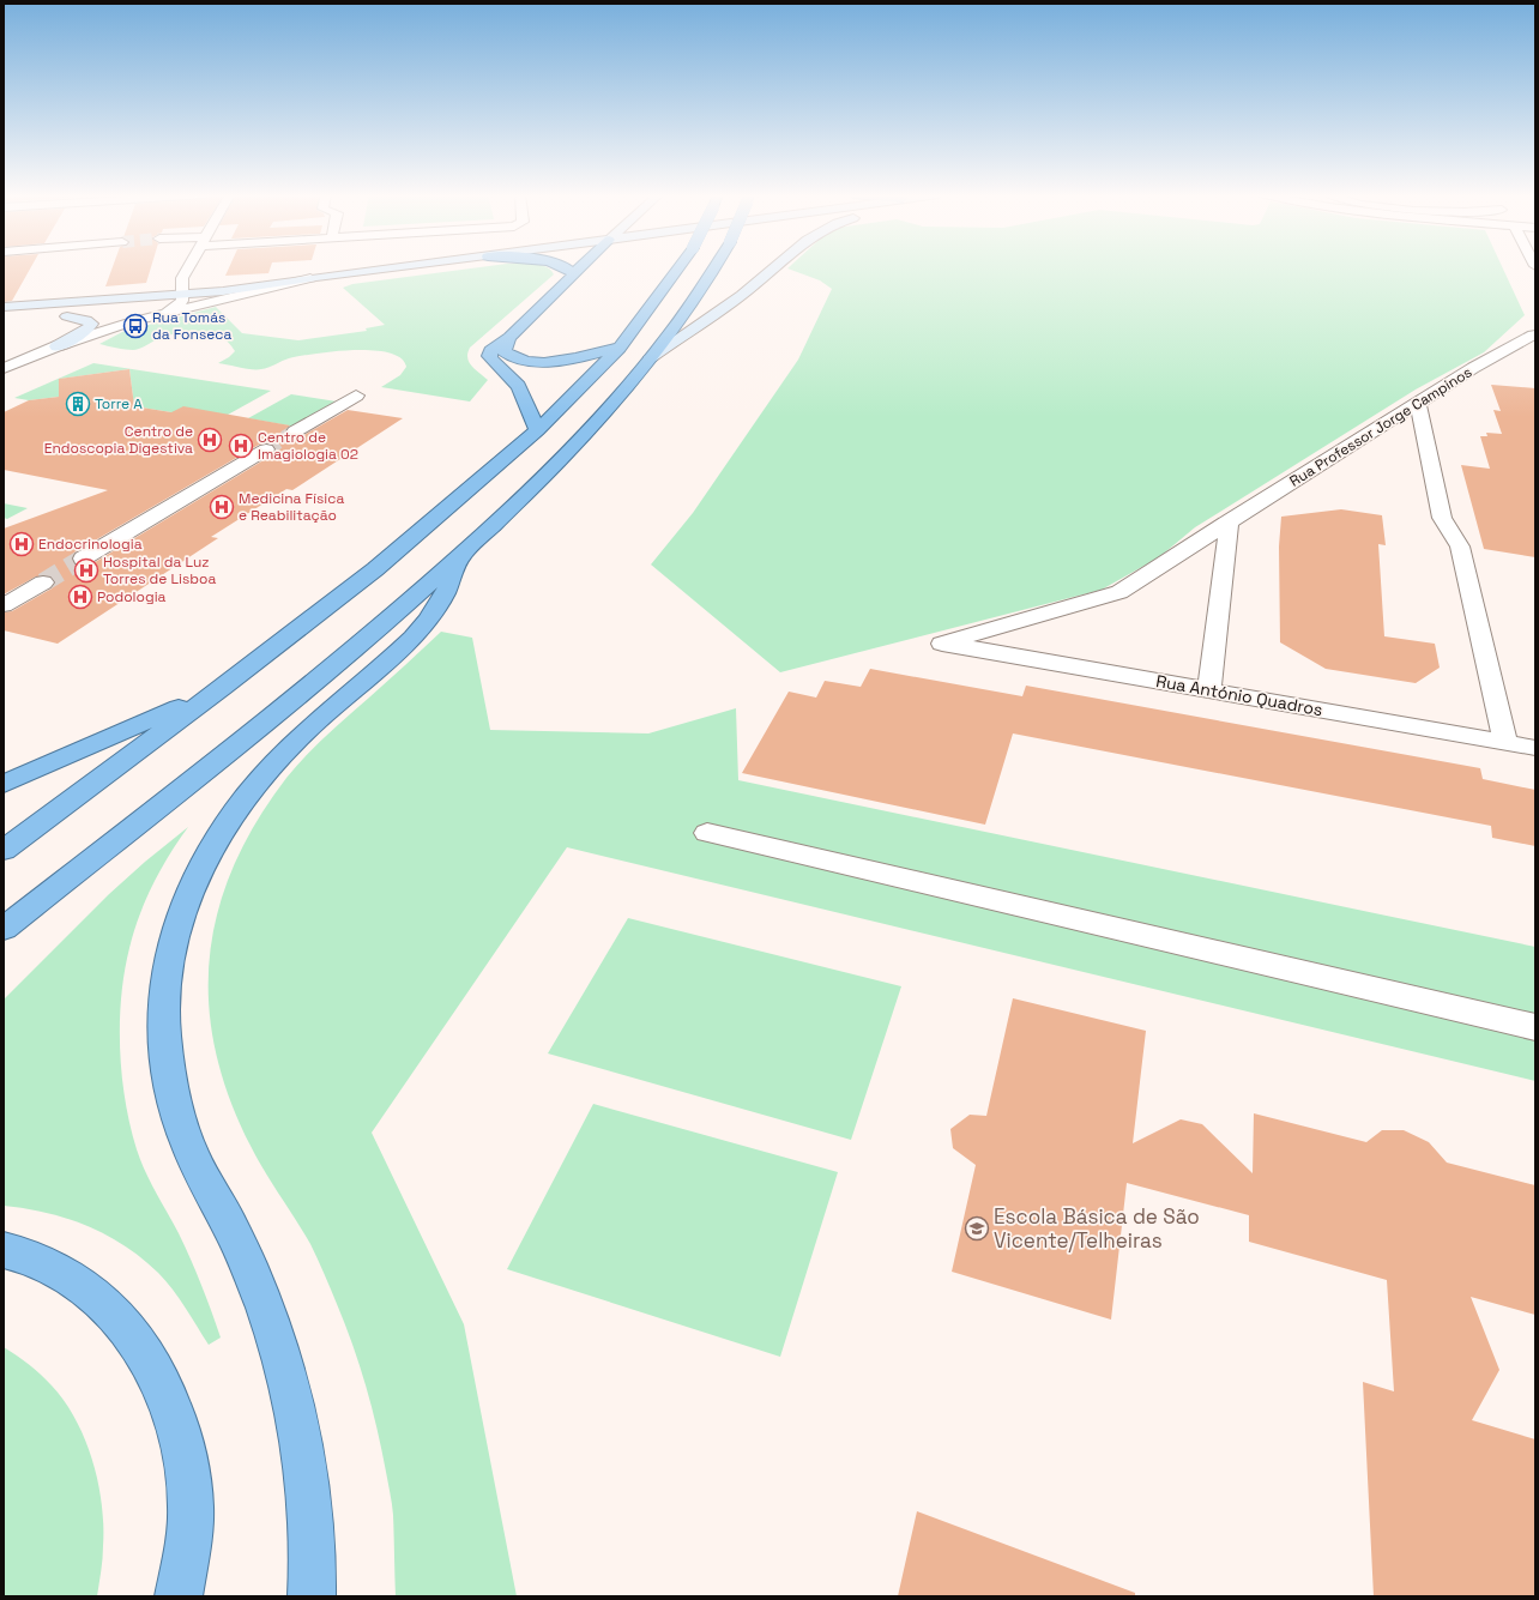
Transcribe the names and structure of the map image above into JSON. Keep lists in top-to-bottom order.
{
  "streets": {
    "street": ["Rua Professor Jorge Campinos", "Rua António Quadros"]
  },
  "crossings": [
    ["Rua Professor Jorge Campinos", "Rua António Quadros"]
  ],
  "places": {
    "bus stop": ["Rua Tomás da Fonseca"],
    "building": ["Torre A"],
    "hospital": [
      "Centro de Endoscopia Digestiva",
      "Centro de Imagiologia 02",
      "Medicina Física e Reabilitação",
      "Endocrinologia",
      "Hospital da Luz Torres de Lisboa",
      "Podologia"
    ],
    "school or university": ["Escola Básica de São Vicente/Telheiras"]
  }
}
